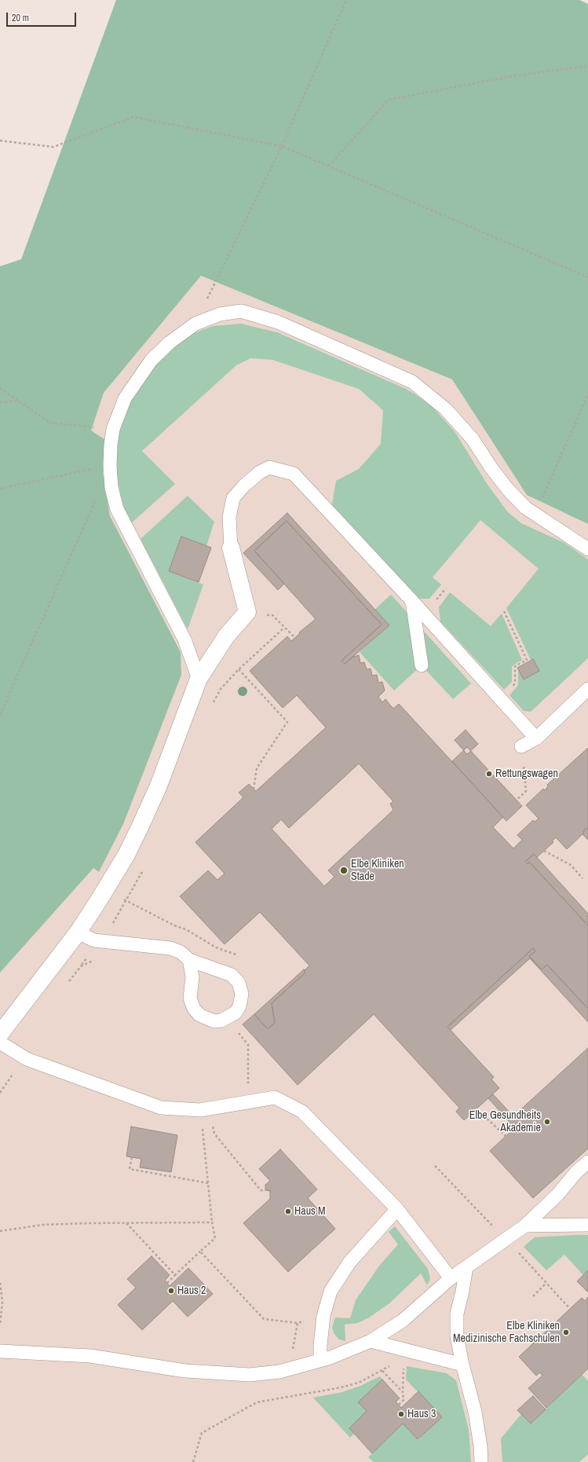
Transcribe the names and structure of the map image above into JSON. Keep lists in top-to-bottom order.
{
  "places": [
    "Rettungswagen",
    "Elbe Kliniken Stade",
    "Elbe Gesundheits Akademie",
    "Haus M",
    "Haus 2",
    "Elbe Kliniken Medizinische Fachschulen",
    "Haus 3"
  ],
  "scale_bar": "20 m"
}
